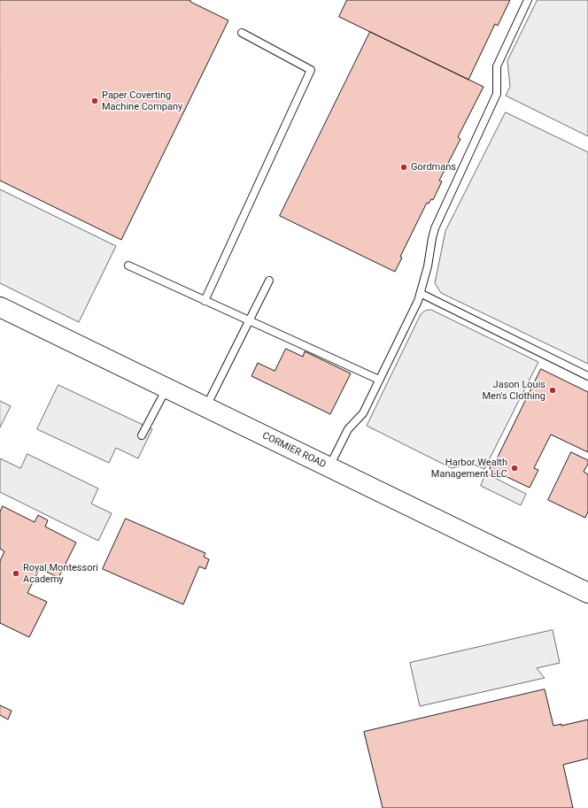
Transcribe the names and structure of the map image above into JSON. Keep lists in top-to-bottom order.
{
  "streets": {
    "street": ["CORMIER ROAD"]
  },
  "places": [
    "Paper Coverting Machine Company",
    "Gordmans",
    "Jason Louis Men's Clothing",
    "Harbor Wealth Management LLC",
    "Royal Montessori Academy"
  ]
}
